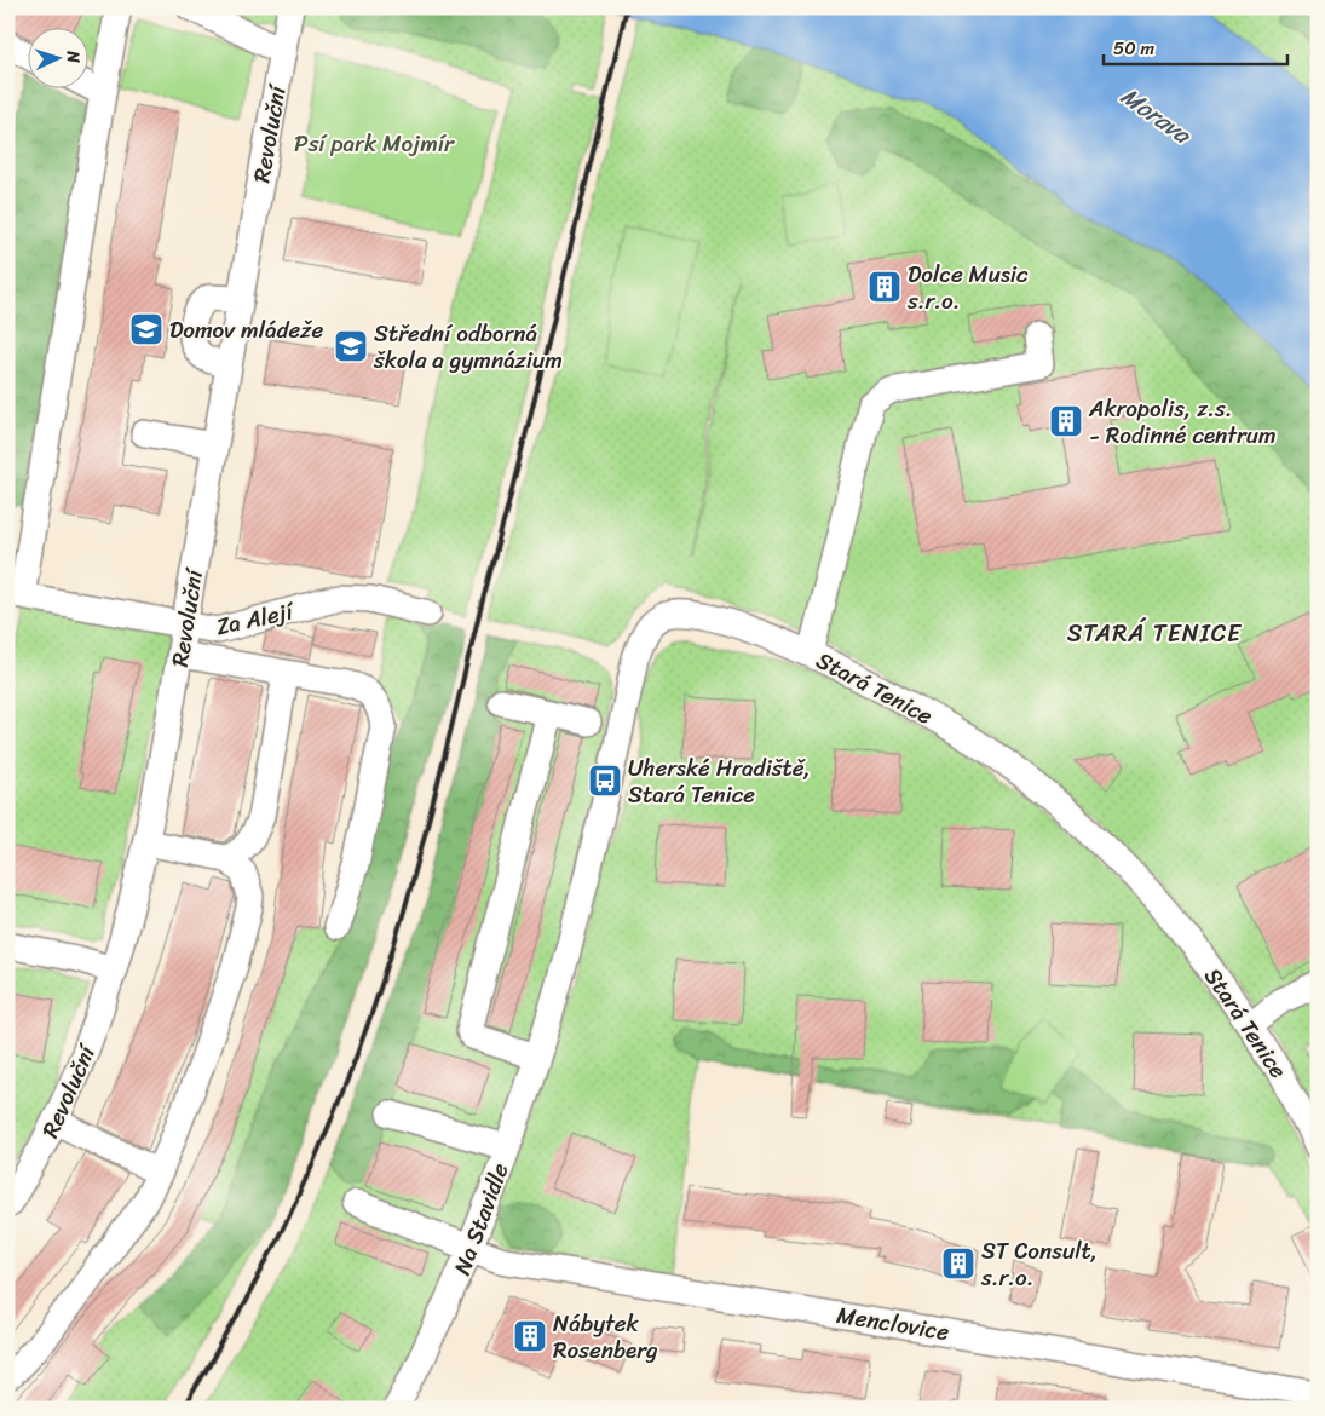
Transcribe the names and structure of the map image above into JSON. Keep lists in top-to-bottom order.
{
  "streets": {
    "street": [
      "Revoluční",
      "Za Alejí",
      "Stará Tenice",
      "Na Stavidle",
      "Menclovice"
    ]
  },
  "crossings": [
    ["Revoluční", "Za Alejí"],
    ["Stará Tenice", "Na Stavidle"],
    ["Na Stavidle", "Menclovice"]
  ],
  "districts": ["STARÁ TENICE"],
  "water": ["Morava"],
  "parks": ["Psí park Mojmír"],
  "places": {
    "building": [
      "Dolce Music s.r.o.",
      "Akropolis, z.s. - Rodinné centrum",
      "ST Consult, s.r.o.",
      "Nábytek Rosenberg"
    ],
    "school or university": ["Domov mládeže", "Střední odborná škola a gymnázium"],
    "bus stop": ["Uherské Hradiště, Stará Tenice"]
  },
  "scale_bar": "50 m",
  "north": "right"
}
